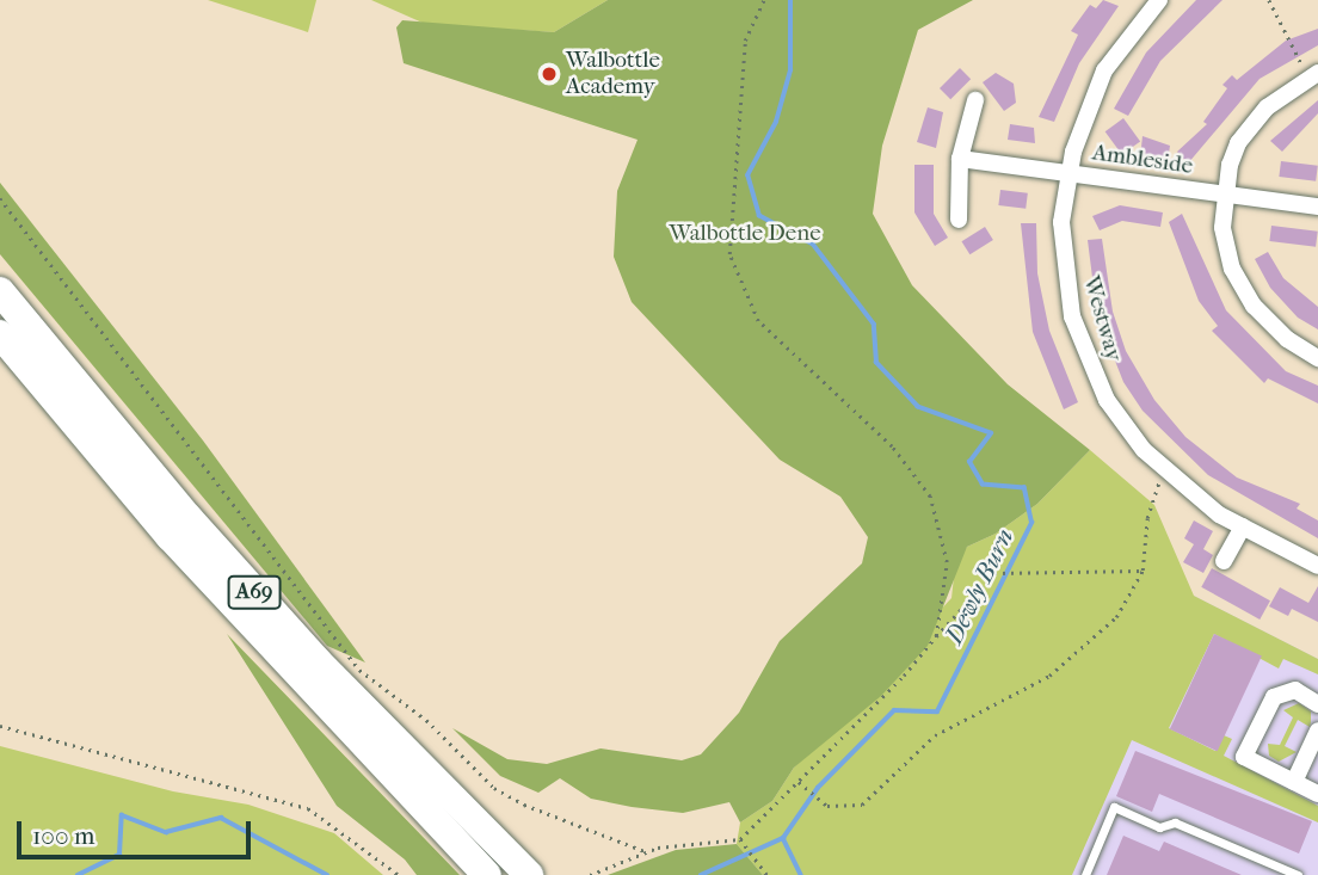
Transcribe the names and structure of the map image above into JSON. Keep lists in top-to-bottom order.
{
  "streets": {
    "highway": ["A69"],
    "street": ["Ambleside", "Westway"]
  },
  "crossings": [
    ["Ambleside", "Westway"]
  ],
  "water": ["Dewly Burn"],
  "parks": ["Walbottle Dene"],
  "places": ["Walbottle Academy"],
  "scale_bar": "100 m"
}
